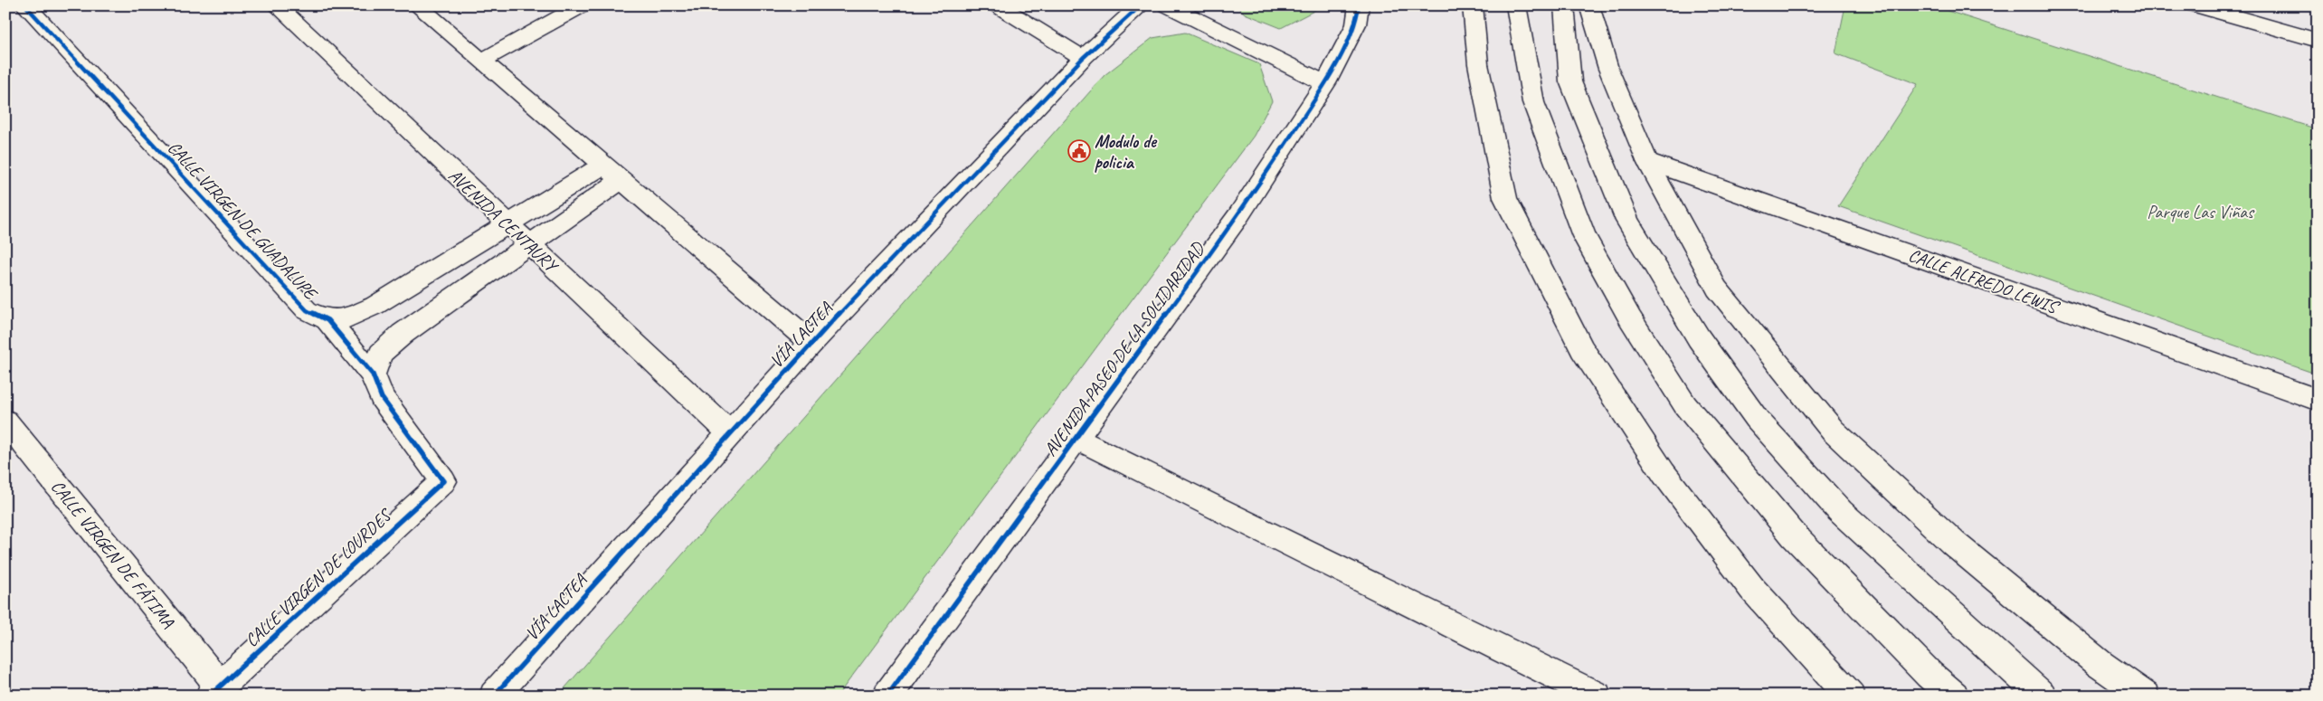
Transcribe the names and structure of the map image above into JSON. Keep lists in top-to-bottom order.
{
  "streets": {
    "street": [
      "CALLE VIRGEN DE GUADALUPE",
      "AVENIDA CENTAURY",
      "CALLE ALFREDO LEWIS",
      "VÍA LACTEA",
      "AVENIDA PASEO DE LA SOLIDARIDAD",
      "CALLE VIRGEN DE FÁTIMA",
      "CALLE VIRGEN DE LOURDES"
    ]
  },
  "crossings": [
    ["CALLE VIRGEN DE GUADALUPE", "CALLE VIRGEN DE LOURDES"],
    ["AVENIDA CENTAURY", "VÍA LACTEA"],
    ["CALLE VIRGEN DE FÁTIMA", "CALLE VIRGEN DE LOURDES"]
  ],
  "parks": ["Parque Las Viñas"],
  "places": {
    "public building": ["Modulo de policia"]
  }
}
